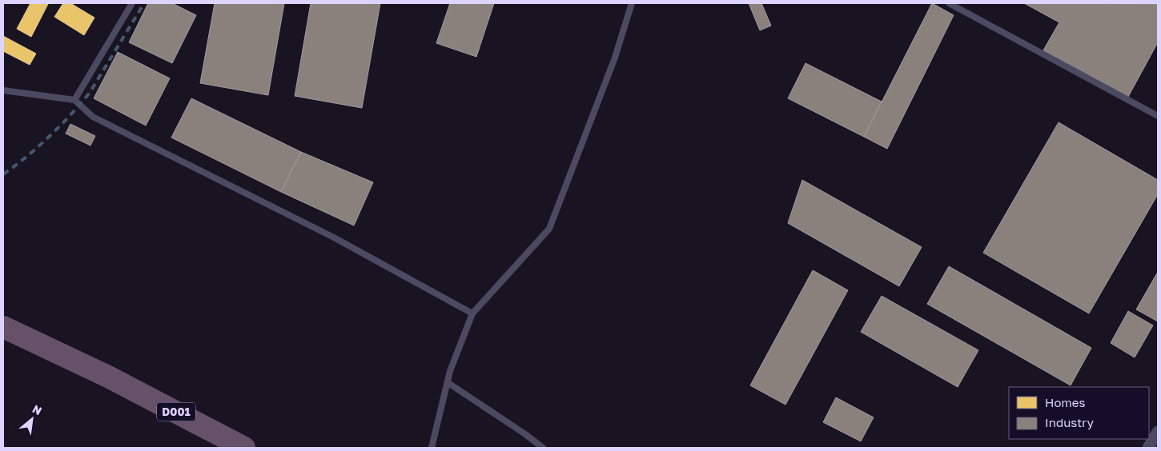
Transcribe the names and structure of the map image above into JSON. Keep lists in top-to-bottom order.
{
  "streets": {
    "highway": ["D001"]
  },
  "legend": ["Homes", "Industry"],
  "north": "top right"
}
